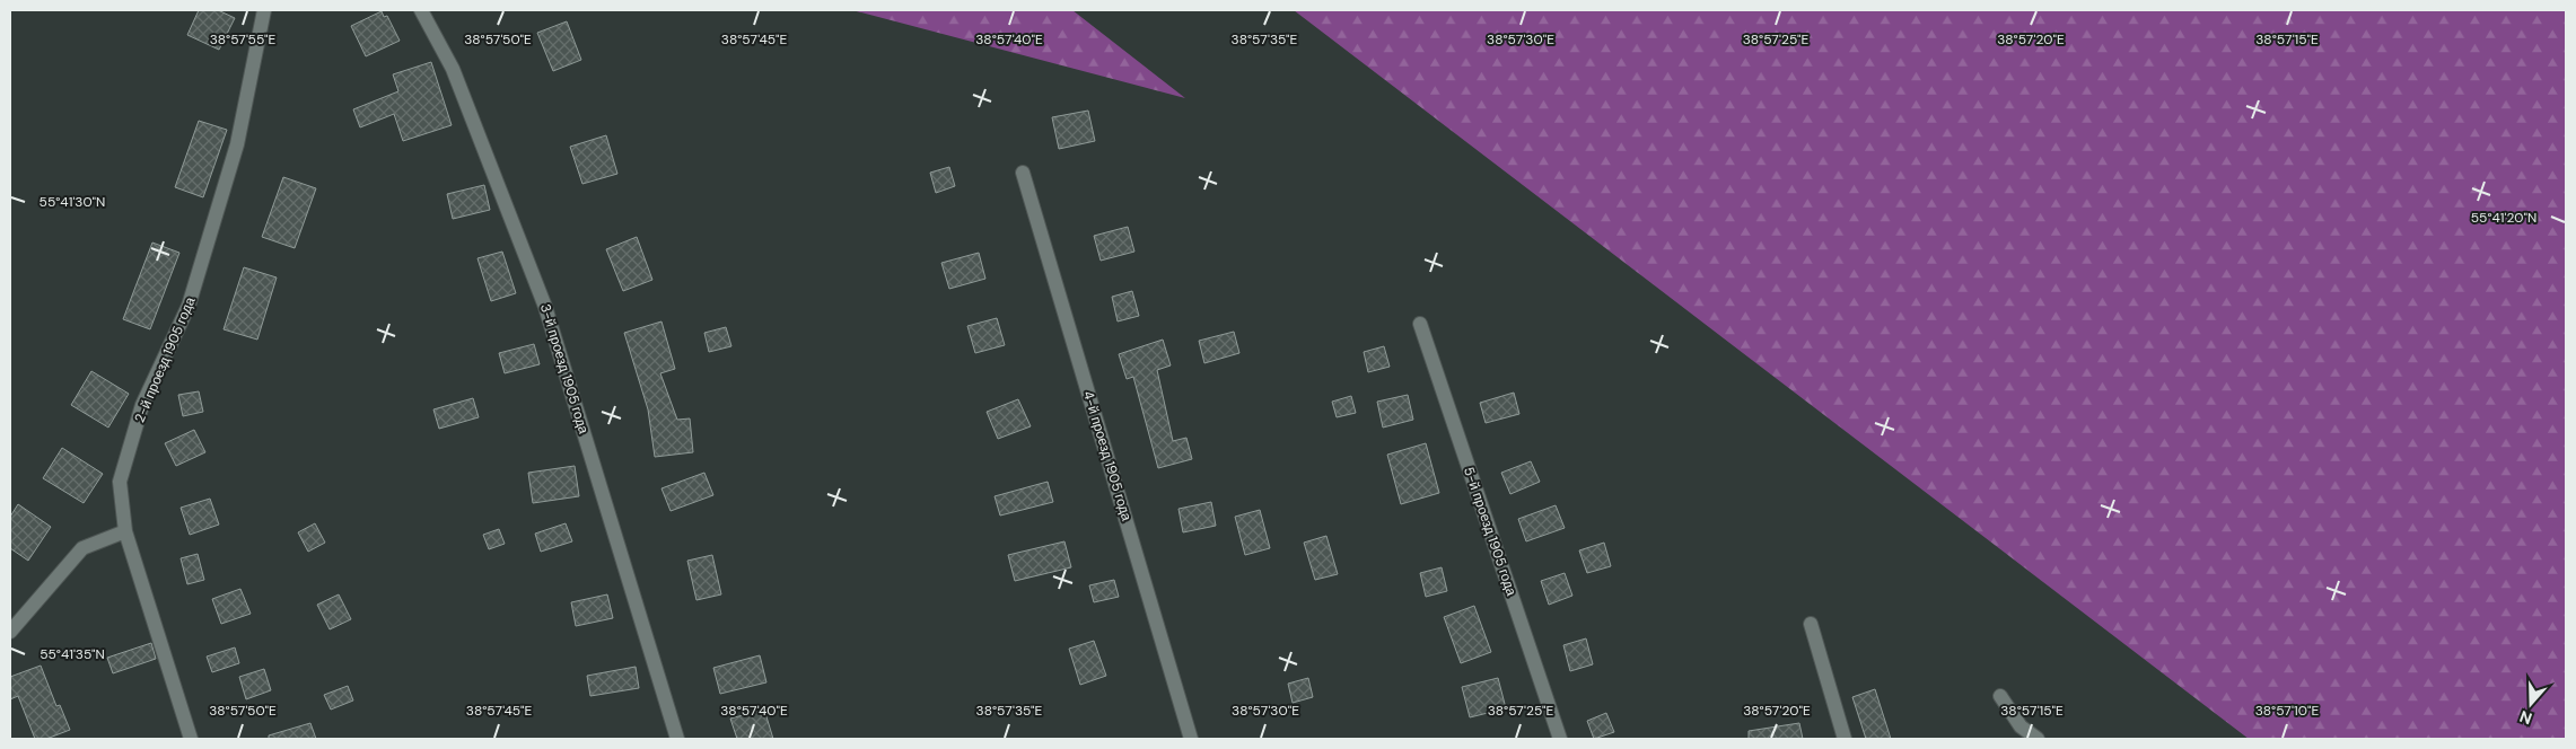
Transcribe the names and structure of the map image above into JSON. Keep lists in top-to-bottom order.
{
  "streets": {
    "street": [
      "2-й проезд 1905 года",
      "3-й проезд 1905 года",
      "4-й проезд 1905 года",
      "5-й проезд 1905 года"
    ]
  },
  "north": "bottom",
  "coordinates": [
    "38°57'55\"E",
    "38°57'50\"E",
    "38°57'45\"E",
    "38°57'40\"E",
    "38°57'35\"E",
    "38°57'30\"E",
    "38°57'25\"E",
    "38°57'20\"E",
    "38°57'15\"E",
    "55°41'30\"N",
    "55°41'20\"N",
    "55°41'35\"N",
    "38°57'10\"E"
  ]
}
